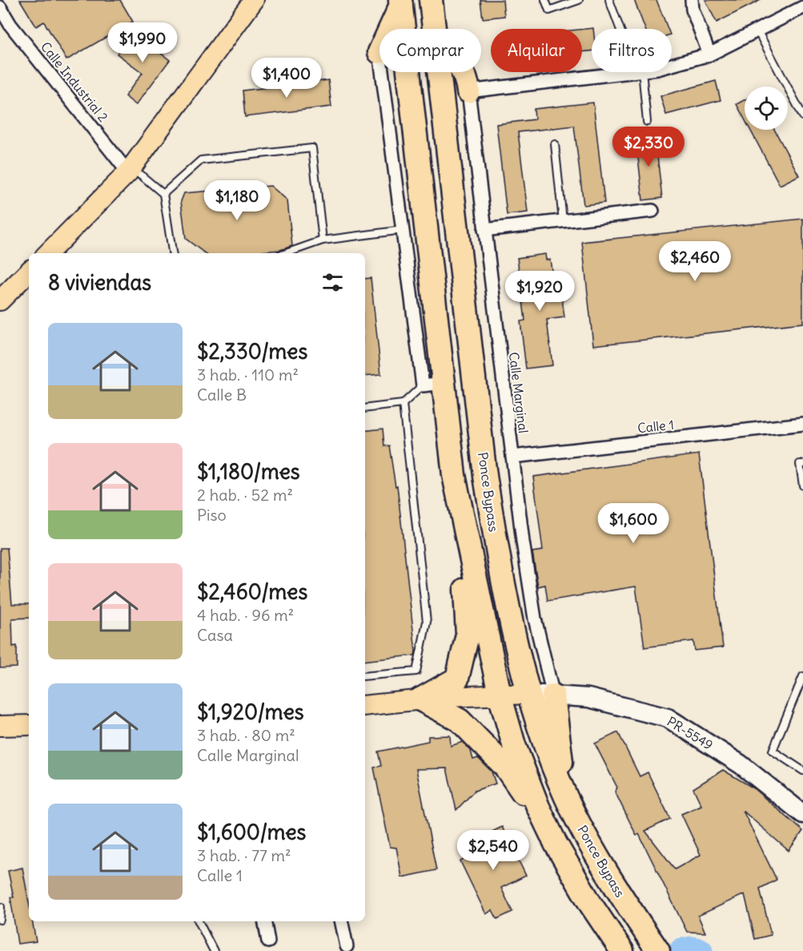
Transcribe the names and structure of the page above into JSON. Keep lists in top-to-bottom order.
{
  "streets": {
    "highway": ["Ponce Bypass"],
    "street": [
      "Calle Industrial 2",
      "Calle Marginal",
      "Calle 1",
      "PR-5549"
    ]
  },
  "crossings": [
    ["Calle Marginal", "Calle 1"],
    ["Calle Marginal", "PR-5549"],
    ["Ponce Bypass", "PR-5549"]
  ],
  "page": {
    "price": [
      "$1,990",
      "$1,400",
      "$2,330",
      "$1,180",
      "$2,460",
      "$1,920",
      "$1,600",
      "$2,540"
    ],
    "chip": ["Comprar", "Alquilar", "Filtros"],
    "heading": "8 viviendas",
    "list": [
      {
        "name": "$2,330/mes",
        "note": "3 hab. · 110 m² · Calle B"
      },
      {
        "name": "$1,180/mes",
        "note": "2 hab. · 52 m² · Piso"
      },
      {
        "name": "$2,460/mes",
        "note": "4 hab. · 96 m² · Casa"
      },
      {
        "name": "$1,920/mes",
        "note": "3 hab. · 80 m² · Calle Marginal"
      },
      {
        "name": "$1,600/mes",
        "note": "3 hab. · 77 m² · Calle 1"
      }
    ]
  }
}
